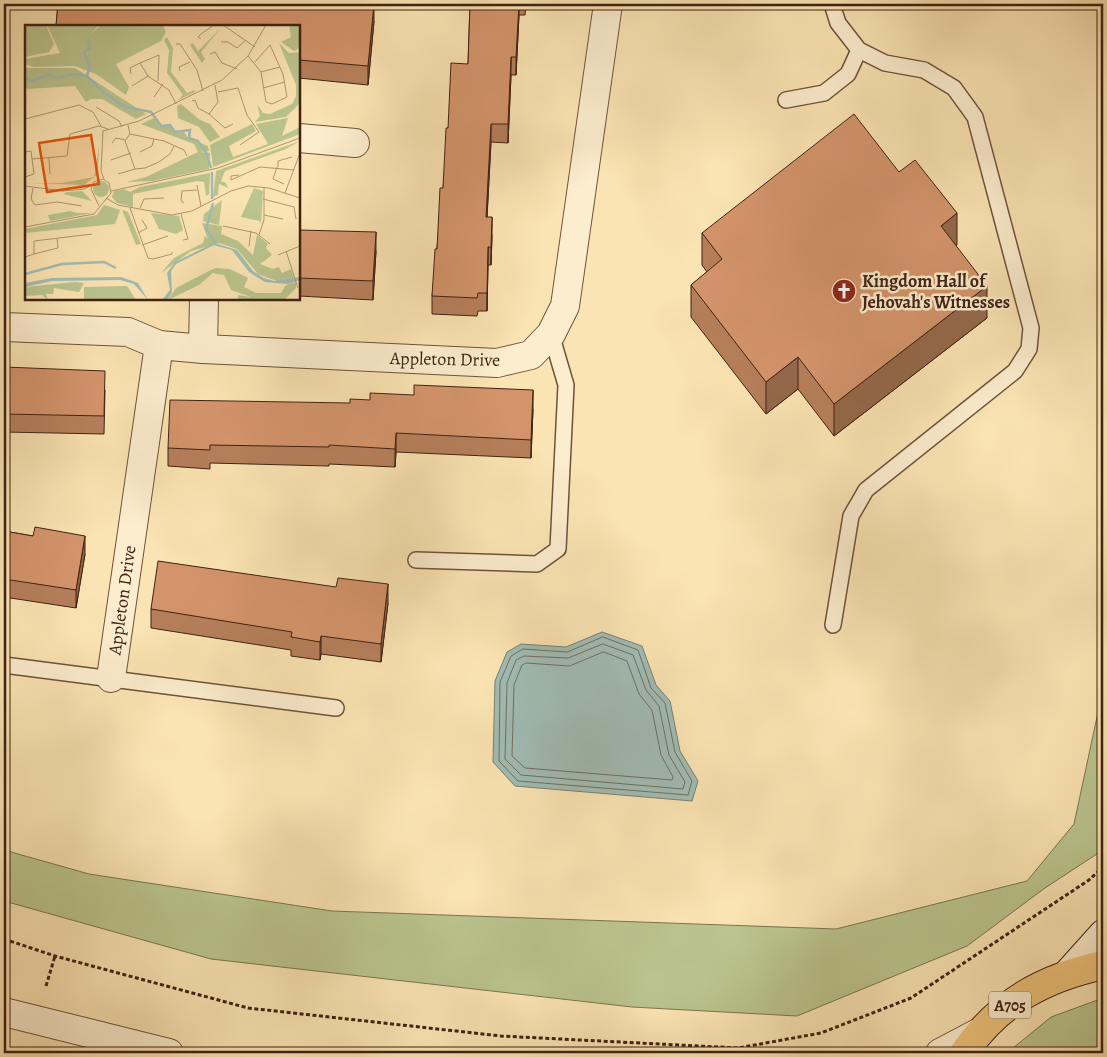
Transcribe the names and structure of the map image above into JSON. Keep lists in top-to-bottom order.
{
  "streets": {
    "main road": ["A705"],
    "street": ["Appleton Drive"]
  },
  "places": {
    "church": ["Kingdom Hall of Jehovah's Witnesses"]
  }
}
